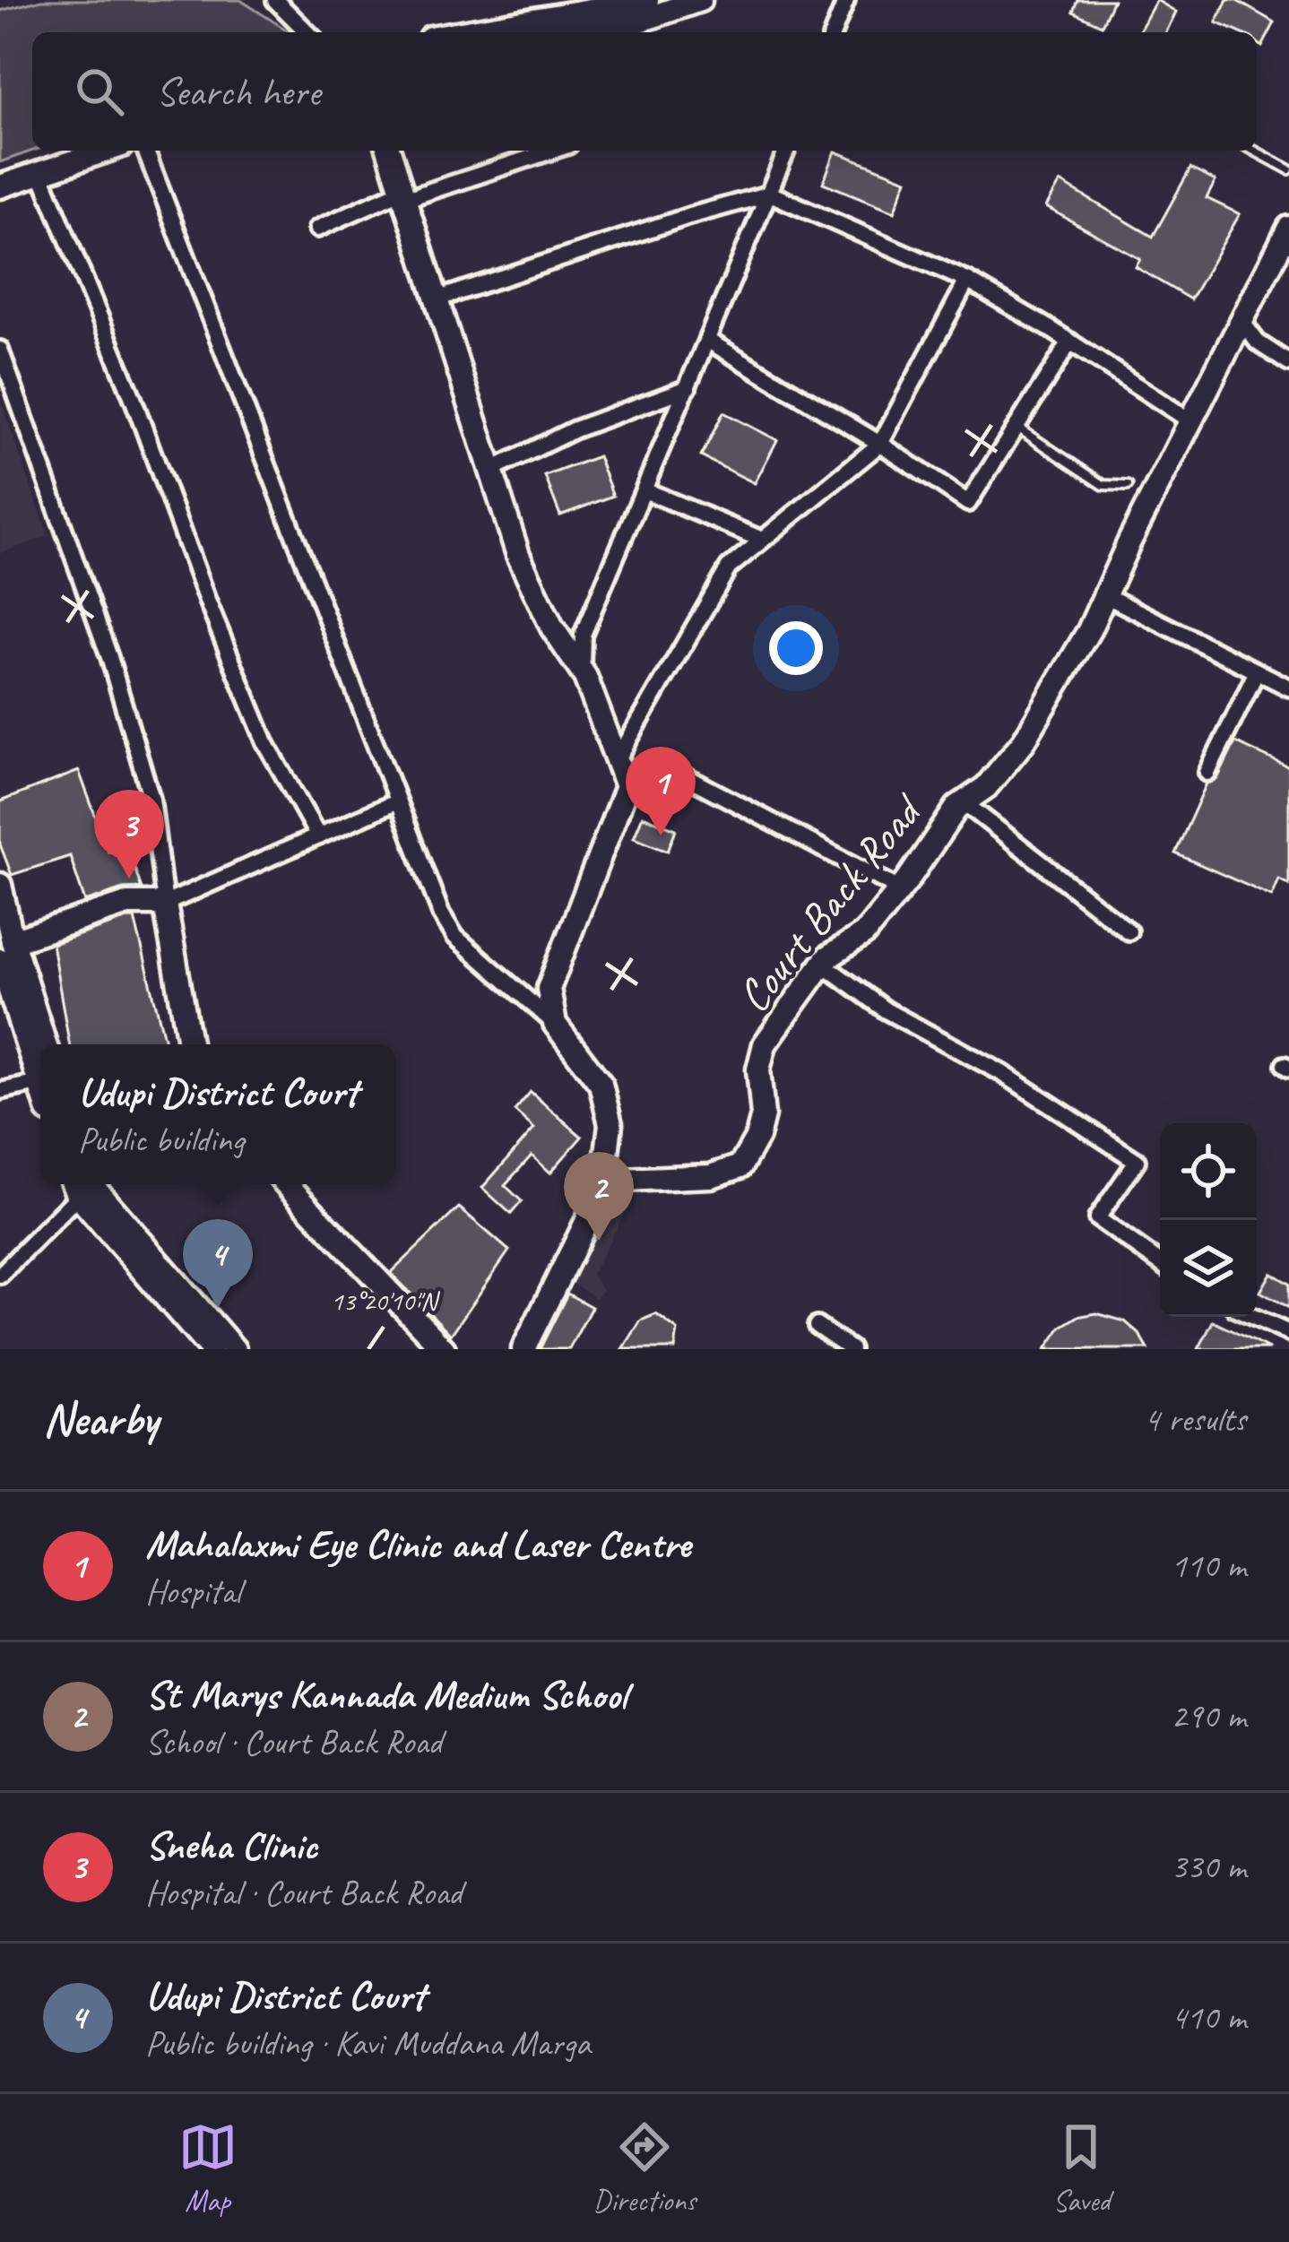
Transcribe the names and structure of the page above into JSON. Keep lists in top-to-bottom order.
{
  "streets": {
    "street": ["Court Back Road"]
  },
  "page": {
    "search": "Search here",
    "pins": [
      "1",
      "3",
      "2",
      "4"
    ],
    "popup": ["Udupi District Court", "Public building"],
    "heading": ["Nearby", "4 results"],
    "list": [
      {
        "mark": "1",
        "name": "Mahalaxmi Eye Clinic and Laser Centre",
        "note": "Hospital",
        "value": "110 m"
      },
      {
        "mark": "2",
        "name": "St Marys Kannada Medium School",
        "note": "School · Court Back Road",
        "value": "290 m"
      },
      {
        "mark": "3",
        "name": "Sneha Clinic",
        "note": "Hospital · Court Back Road",
        "value": "330 m"
      },
      {
        "mark": "4",
        "name": "Udupi District Court",
        "note": "Public building · Kavi Muddana Marga",
        "value": "410 m"
      }
    ],
    "nav": ["Map", "Directions", "Saved"]
  },
  "coordinates": ["13°20'10\"N"]
}
